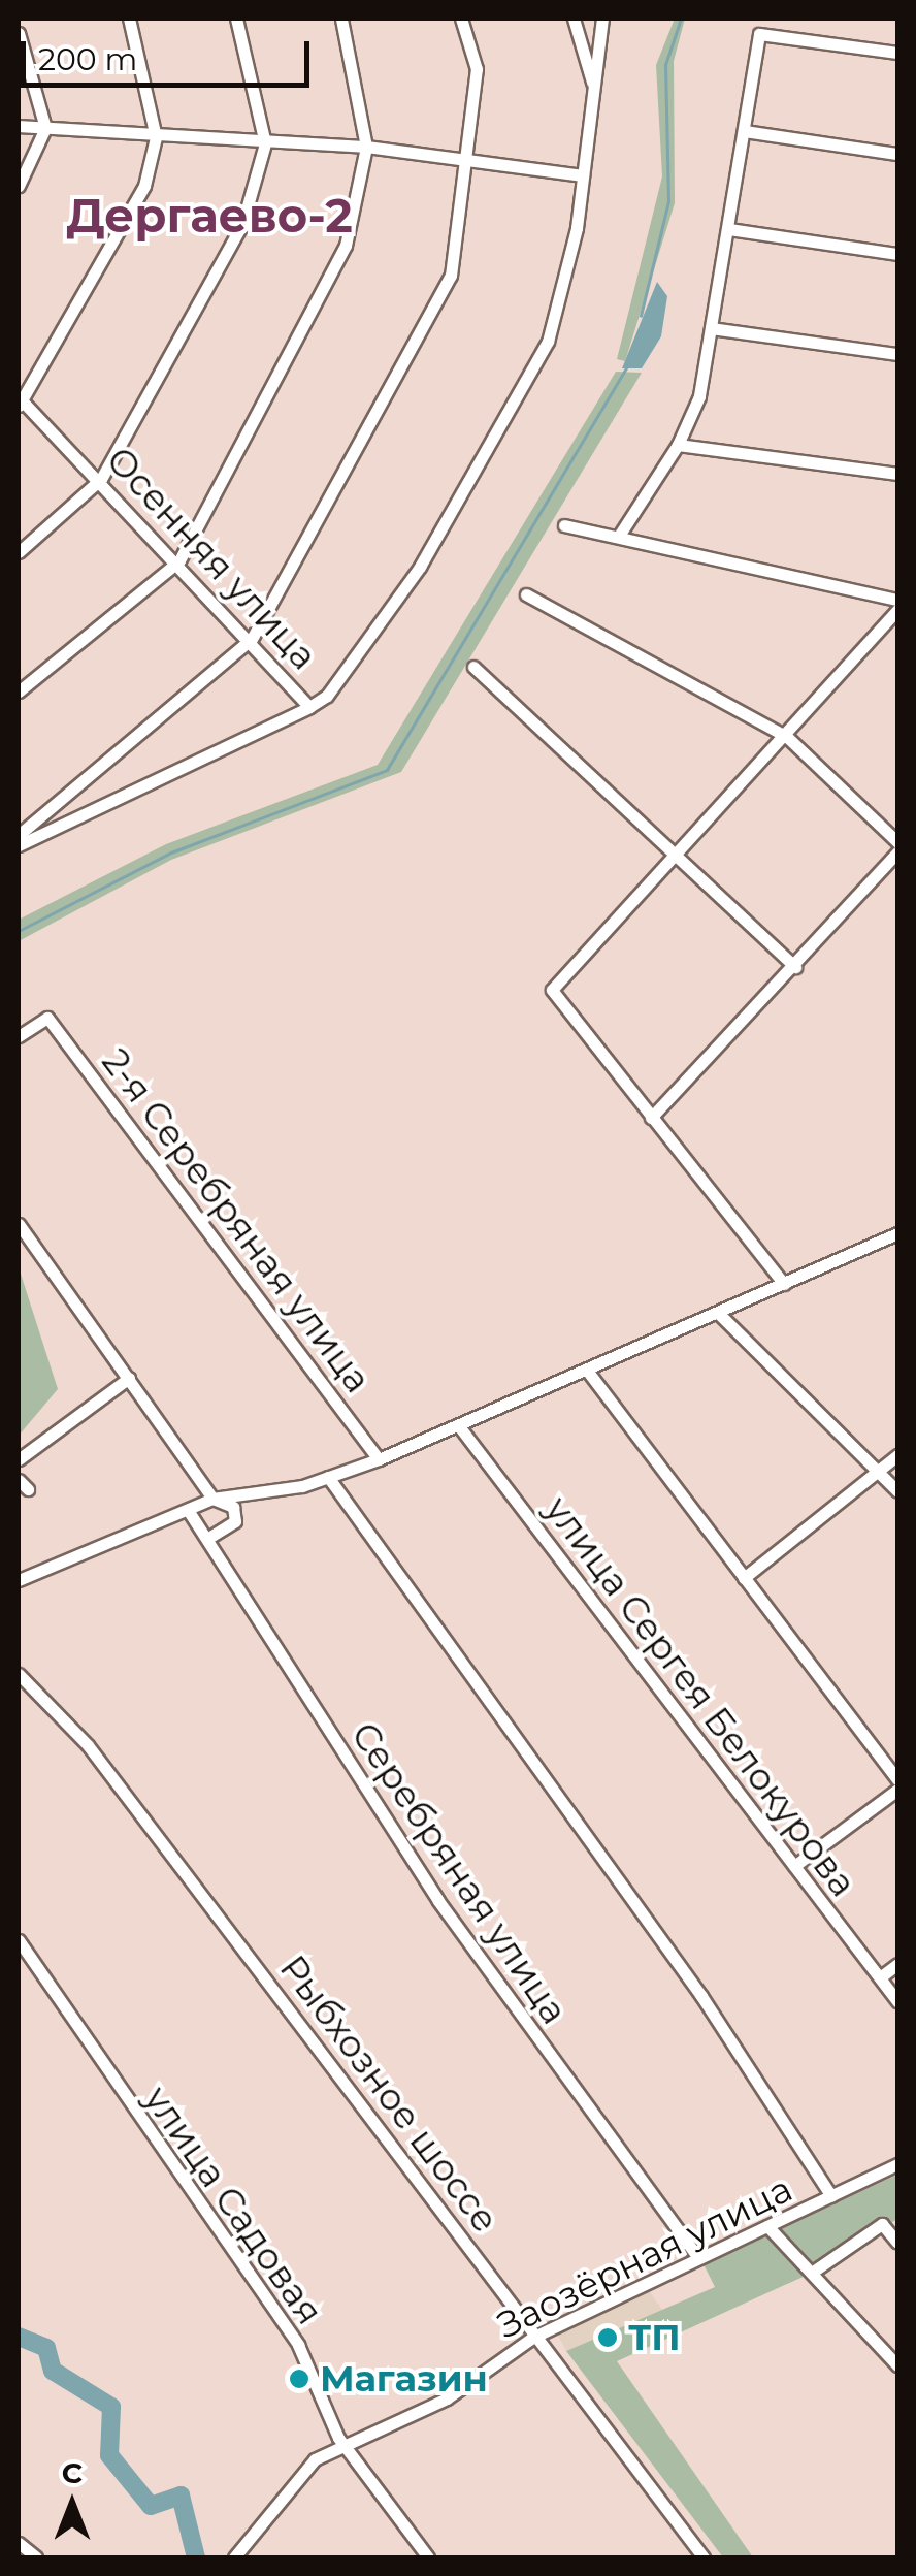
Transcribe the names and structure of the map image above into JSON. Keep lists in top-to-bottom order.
{
  "streets": {
    "street": [
      "Осенняя улица",
      "2-я Серебряная улица",
      "улица Сергея Белокурова",
      "Серебряная улица",
      "Рыбхозное шоссе",
      "улица Садовая",
      "Заозёрная улица"
    ]
  },
  "crossings": [
    ["Серебряная улица", "Заозёрная улица"],
    ["Рыбхозное шоссе", "Заозёрная улица"],
    ["улица Садовая", "Заозёрная улица"]
  ],
  "districts": ["Дергаево-2"],
  "places": ["ТП", "Магазин"],
  "scale_bar": "200 m",
  "north": "top"
}
